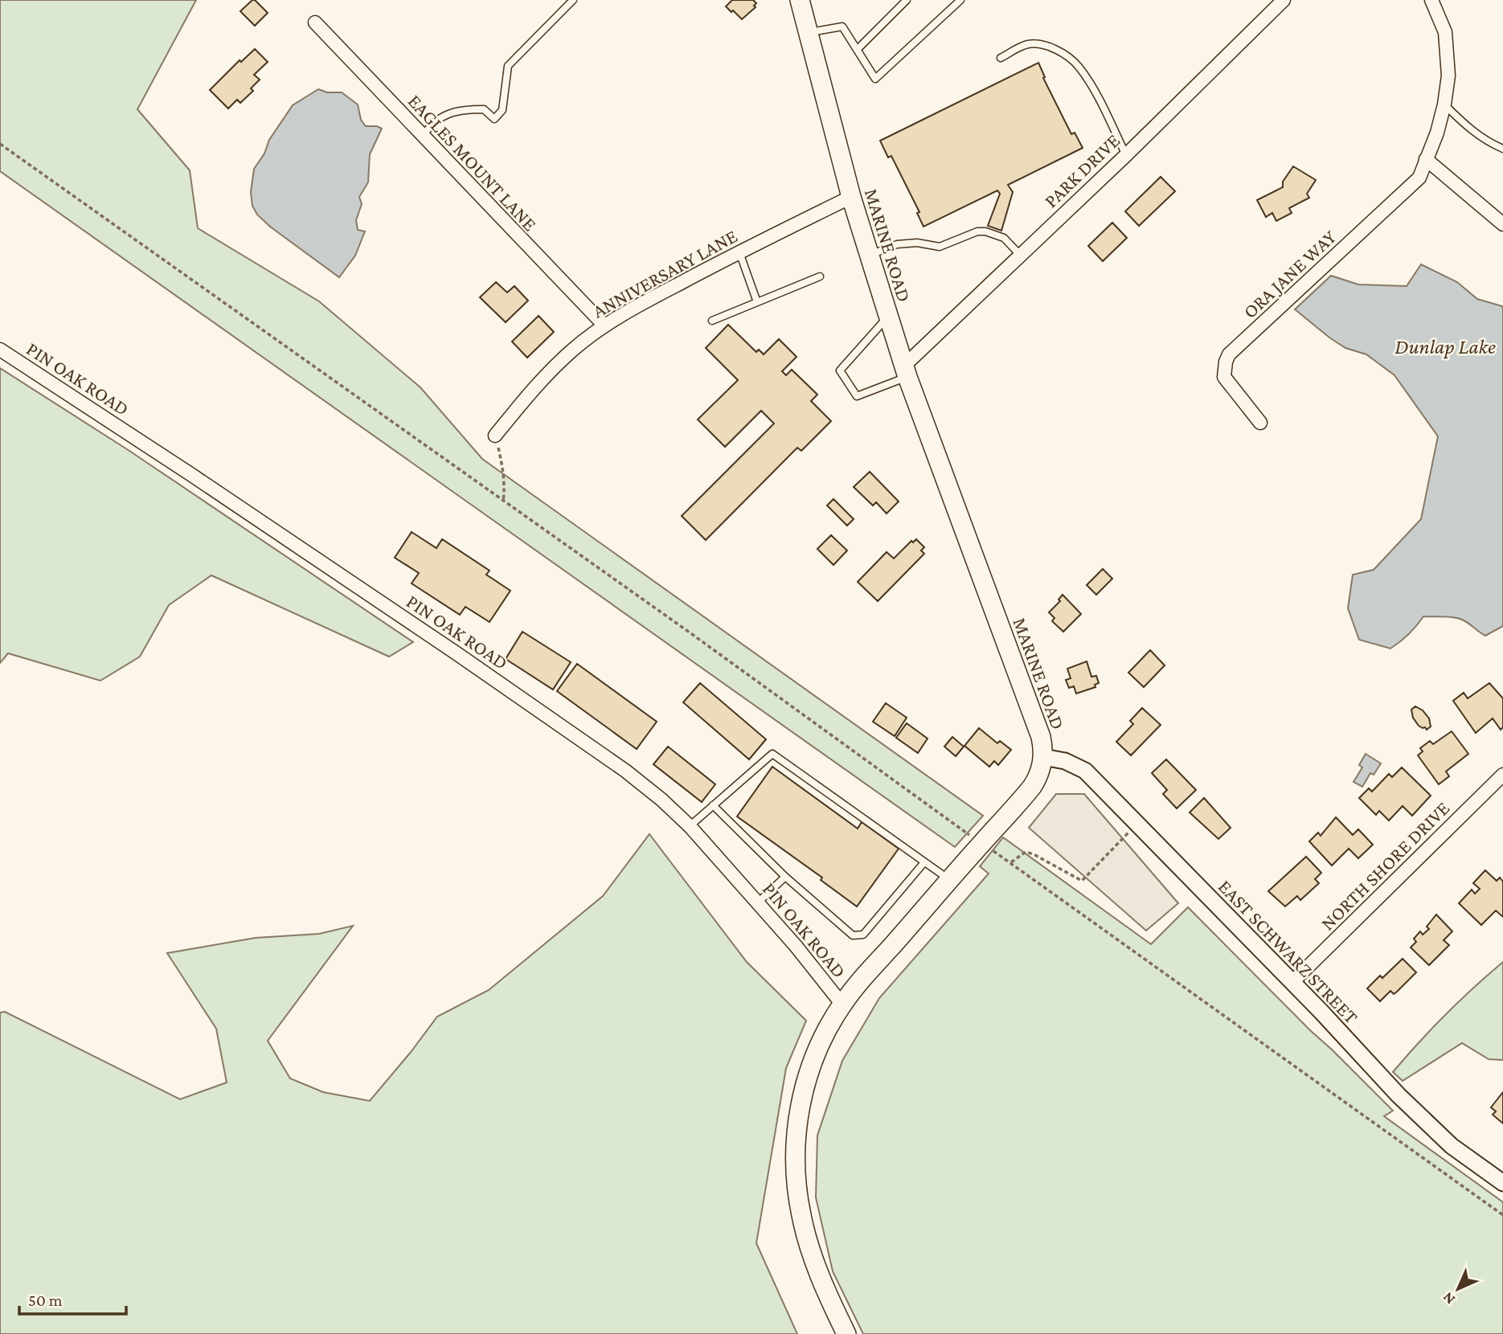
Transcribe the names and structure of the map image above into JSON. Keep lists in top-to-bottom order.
{
  "streets": {
    "main road": ["MARINE ROAD"],
    "street": [
      "EAGLES MOUNT LANE",
      "PARK DRIVE",
      "ANNIVERSARY LANE",
      "ORA JANE WAY",
      "PIN OAK ROAD",
      "NORTH SHORE DRIVE",
      "EAST SCHWARZ STREET"
    ]
  },
  "crossings": [
    ["EAGLES MOUNT LANE", "ANNIVERSARY LANE"],
    ["PARK DRIVE", "MARINE ROAD"],
    ["MARINE ROAD", "ANNIVERSARY LANE"],
    ["MARINE ROAD", "PIN OAK ROAD"],
    ["MARINE ROAD", "EAST SCHWARZ STREET"],
    ["NORTH SHORE DRIVE", "EAST SCHWARZ STREET"]
  ],
  "water": ["Dunlap Lake"],
  "scale_bar": "50 m",
  "north": "bottom left"
}
